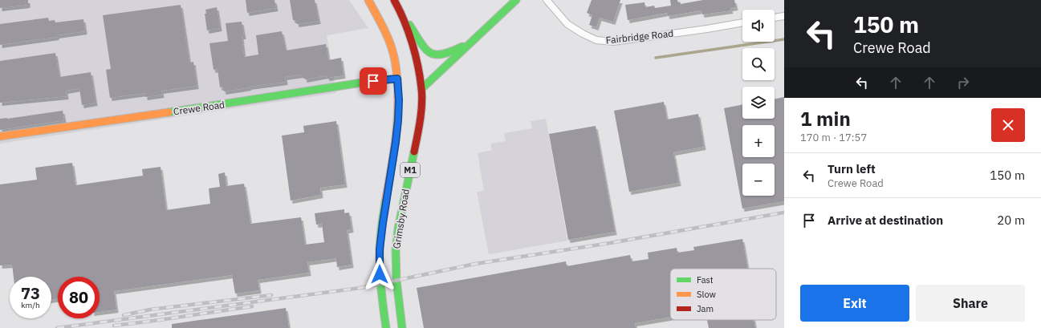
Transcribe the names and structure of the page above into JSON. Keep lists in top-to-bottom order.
{
  "streets": {
    "main road": ["Crewe Road", "M1", "Grimsby Road"],
    "street": ["Fairbridge Road"]
  },
  "crossings": [
    ["Crewe Road", "Grimsby Road"]
  ],
  "legend": ["Fast", "Slow", "Jam"],
  "page": {
    "turn": ["150 m", "Crewe Road"],
    "map_buttons": ["+", "−"],
    "heading": ["1 min", "170 m · 17:57"],
    "list": [
      {
        "name": "Turn left",
        "note": "Crewe Road",
        "value": "150 m"
      },
      {
        "name": "Arrive at destination",
        "value": "20 m"
      }
    ],
    "speed": "73 km/h",
    "limit": "80",
    "buttons": ["Exit", "Share"]
  }
}
